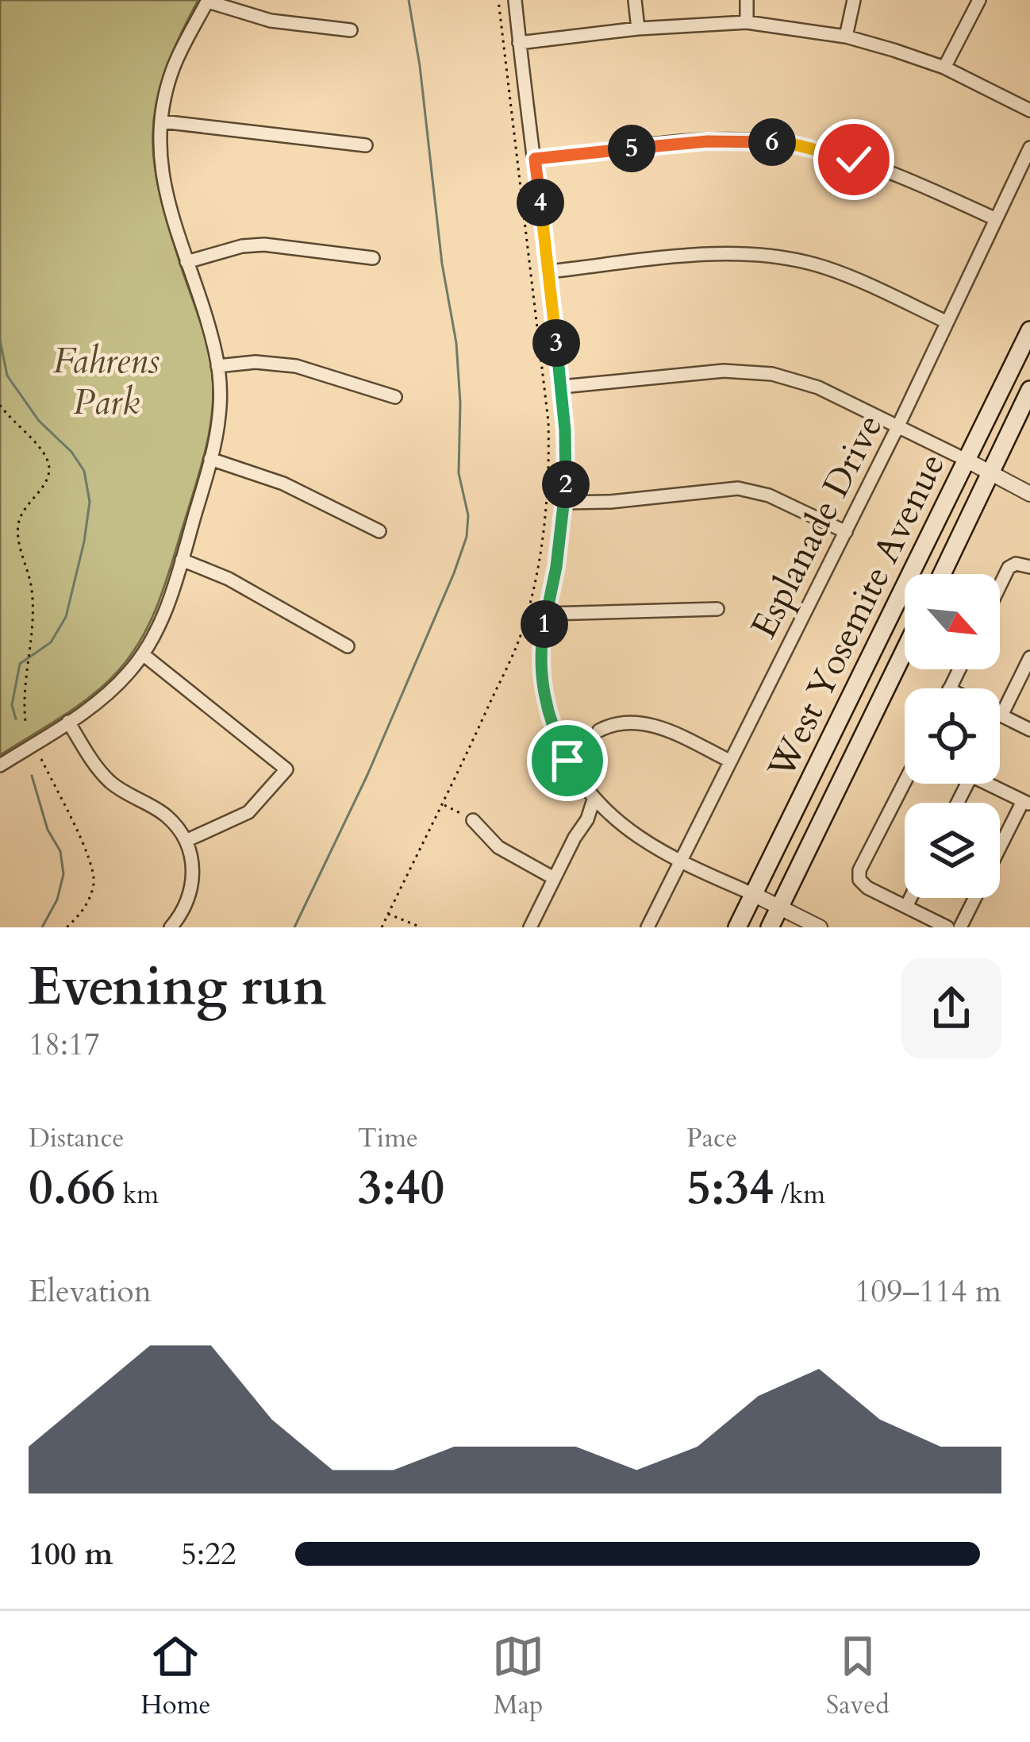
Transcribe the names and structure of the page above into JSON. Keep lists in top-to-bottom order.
{
  "streets": {
    "main road": ["West Yosemite Avenue"],
    "street": ["Esplanade Drive"]
  },
  "parks": ["Fahrens Park"],
  "north": "bottom right",
  "page": {
    "pins": [
      "6",
      "5",
      "4",
      "3",
      "2",
      "1"
    ],
    "heading": ["Evening run", "18:17"],
    "stats": [
      ["Distance", "0.66 km"],
      ["Time", "3:40"],
      ["Pace", "5:34 /km"]
    ],
    "chart": ["Elevation", "109–114 m"],
    "list": [
      {
        "name": "100 m",
        "note": "5:22"
      }
    ],
    "tabs": ["Home", "Map", "Saved"]
  }
}
